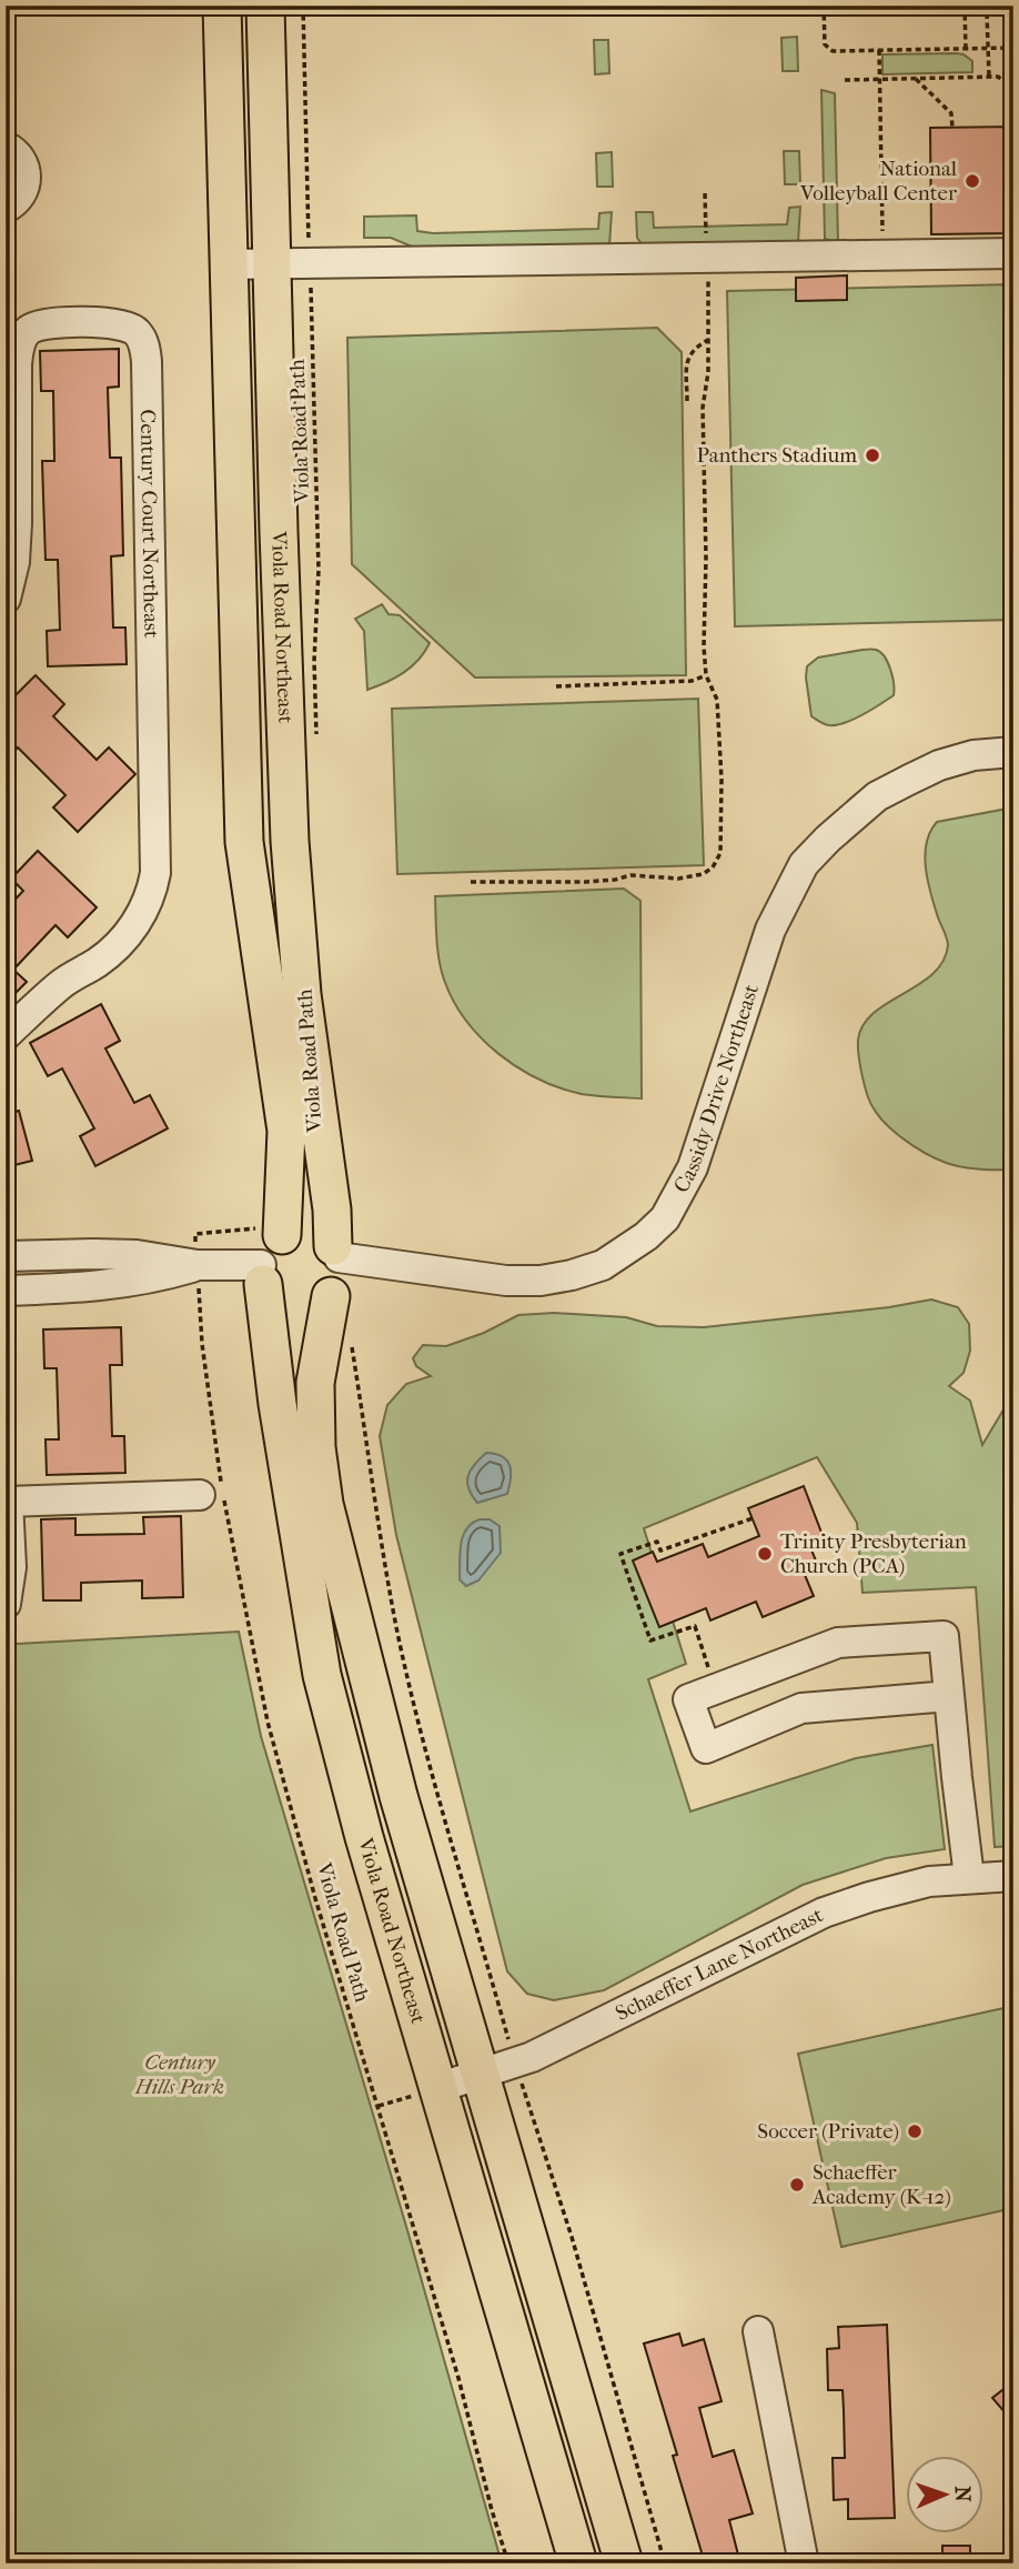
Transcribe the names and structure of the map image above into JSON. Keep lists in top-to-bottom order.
{
  "streets": {
    "main road": ["Viola Road Northeast"],
    "street": ["Century Court Northeast", "Cassidy Drive Northeast", "Schaeffer Lane Northeast"],
    "path": ["Viola Road Path"]
  },
  "crossings": [
    ["Viola Road Northeast", "Cassidy Drive Northeast"],
    ["Viola Road Northeast", "Schaeffer Lane Northeast"]
  ],
  "parks": ["Century Hills Park"],
  "places": [
    "National Volleyball Center",
    "Panthers Stadium",
    "Trinity Presbyterian Church (PCA)",
    "Soccer (Private)",
    "Schaeffer Academy (K-12)"
  ],
  "north": "right"
}
